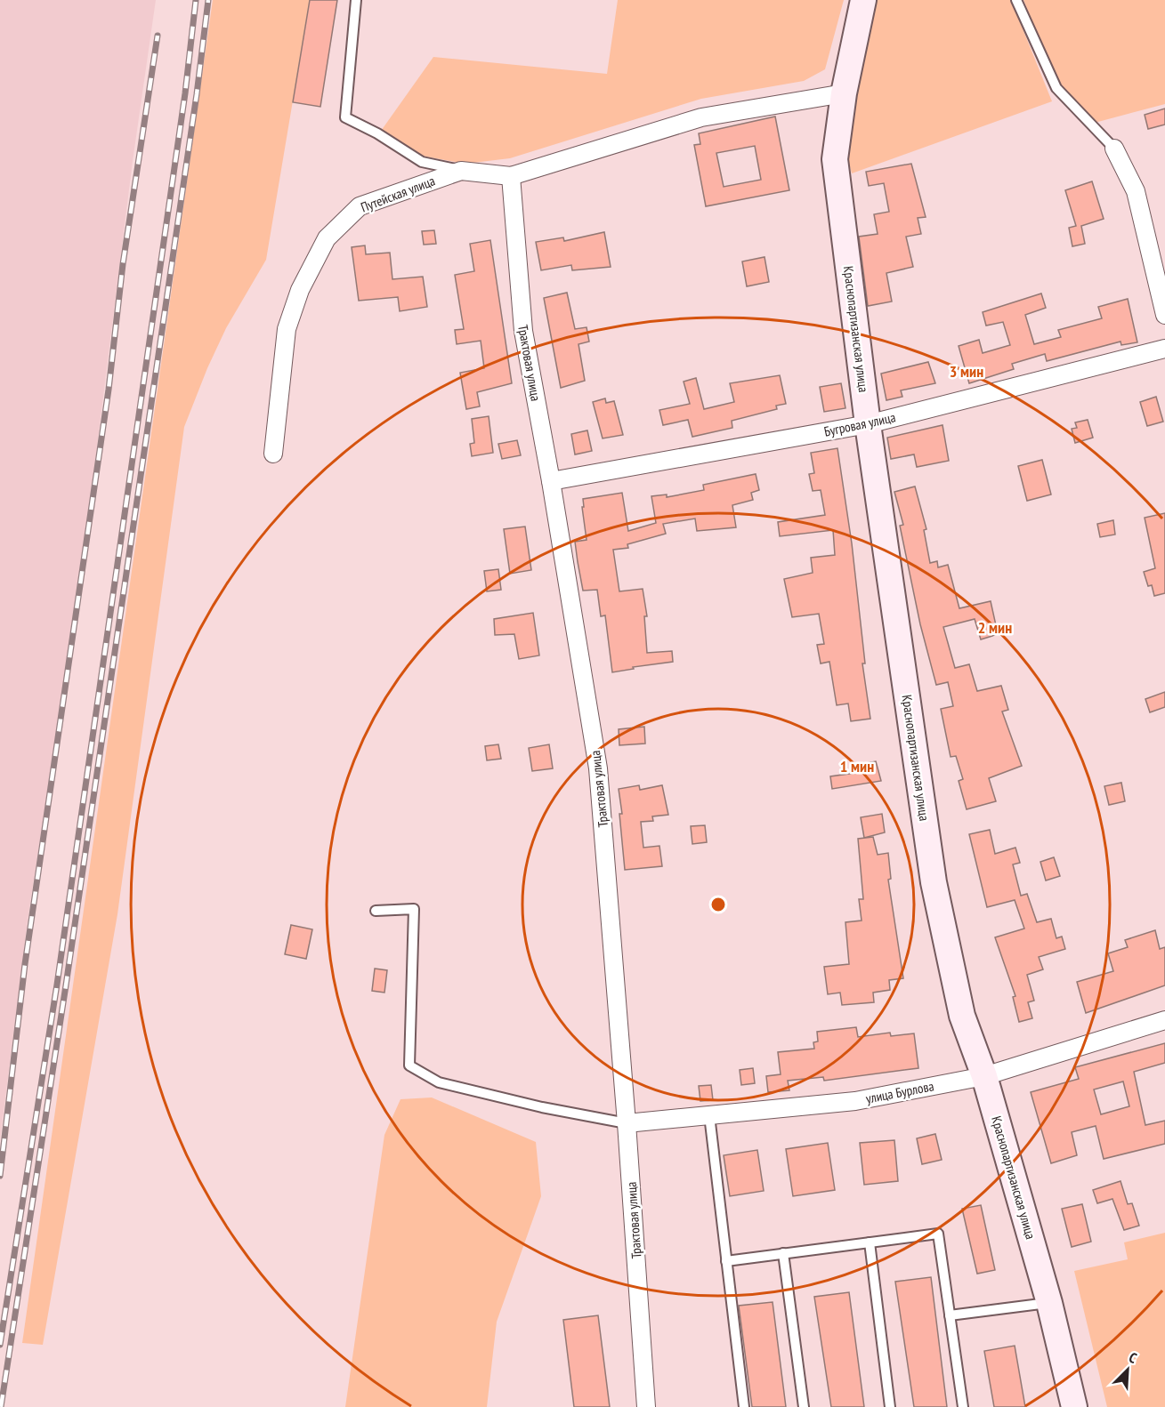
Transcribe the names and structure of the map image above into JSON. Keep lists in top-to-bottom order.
{
  "streets": {
    "street": [
      "Путейская улица",
      "Краснопартизанская улица",
      "Трактовая улица",
      "Бугровая улица",
      "улица Бурлова"
    ]
  },
  "crossings": [
    ["Путейская улица", "Трактовая улица"],
    ["Краснопартизанская улица", "Бугровая улица"],
    ["Краснопартизанская улица", "улица Бурлова"],
    ["Трактовая улица", "Бугровая улица"],
    ["Трактовая улица", "улица Бурлова"]
  ],
  "north": "top right",
  "rings": ["3 мин", "2 мин", "1 мин"]
}
